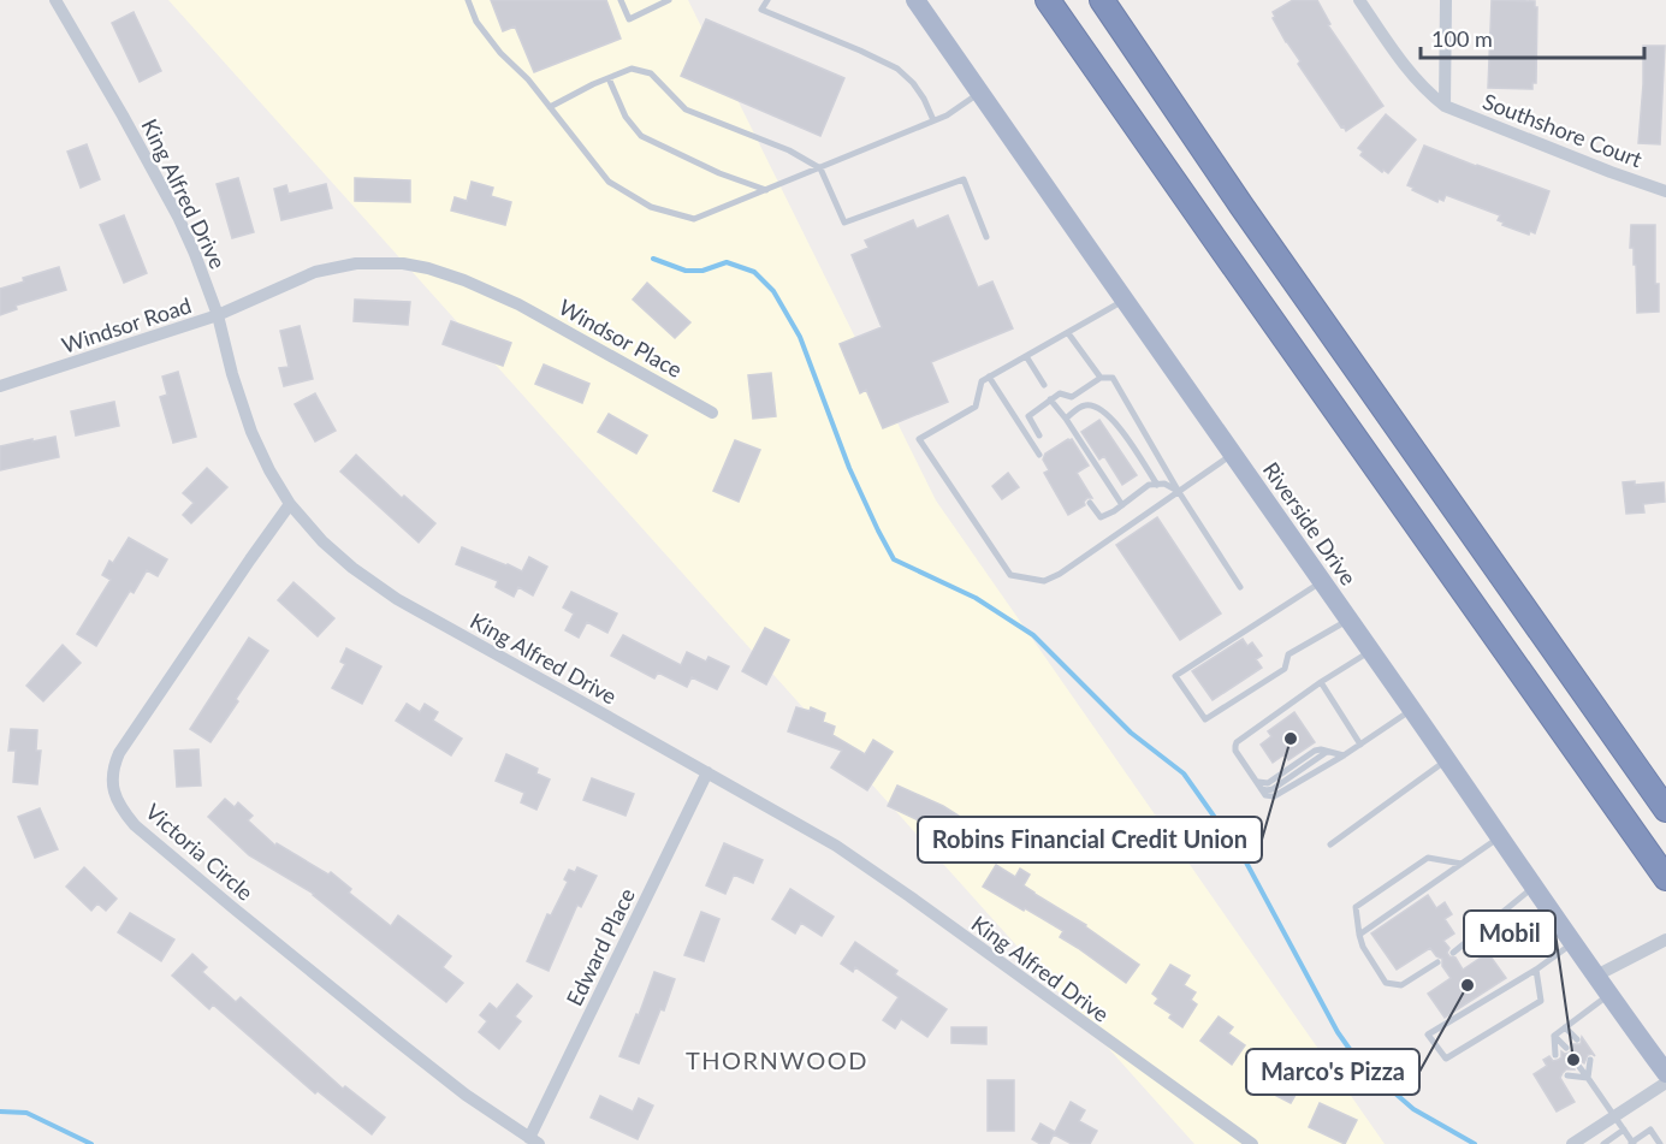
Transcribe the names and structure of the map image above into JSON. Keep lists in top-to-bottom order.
{
  "streets": {
    "main road": ["Riverside Drive"],
    "street": [
      "Southshore Court",
      "King Alfred Drive",
      "Windsor Road",
      "Windsor Place",
      "Victoria Circle",
      "Edward Place"
    ]
  },
  "crossings": [
    ["King Alfred Drive", "Windsor Road"],
    ["King Alfred Drive", "Victoria Circle"],
    ["King Alfred Drive", "Edward Place"],
    ["Windsor Road", "Windsor Place"],
    ["Victoria Circle", "Edward Place"]
  ],
  "districts": ["THORNWOOD"],
  "places": ["Robins Financial Credit Union", "Marco's Pizza", "Mobil"],
  "scale_bar": "100 m"
}
